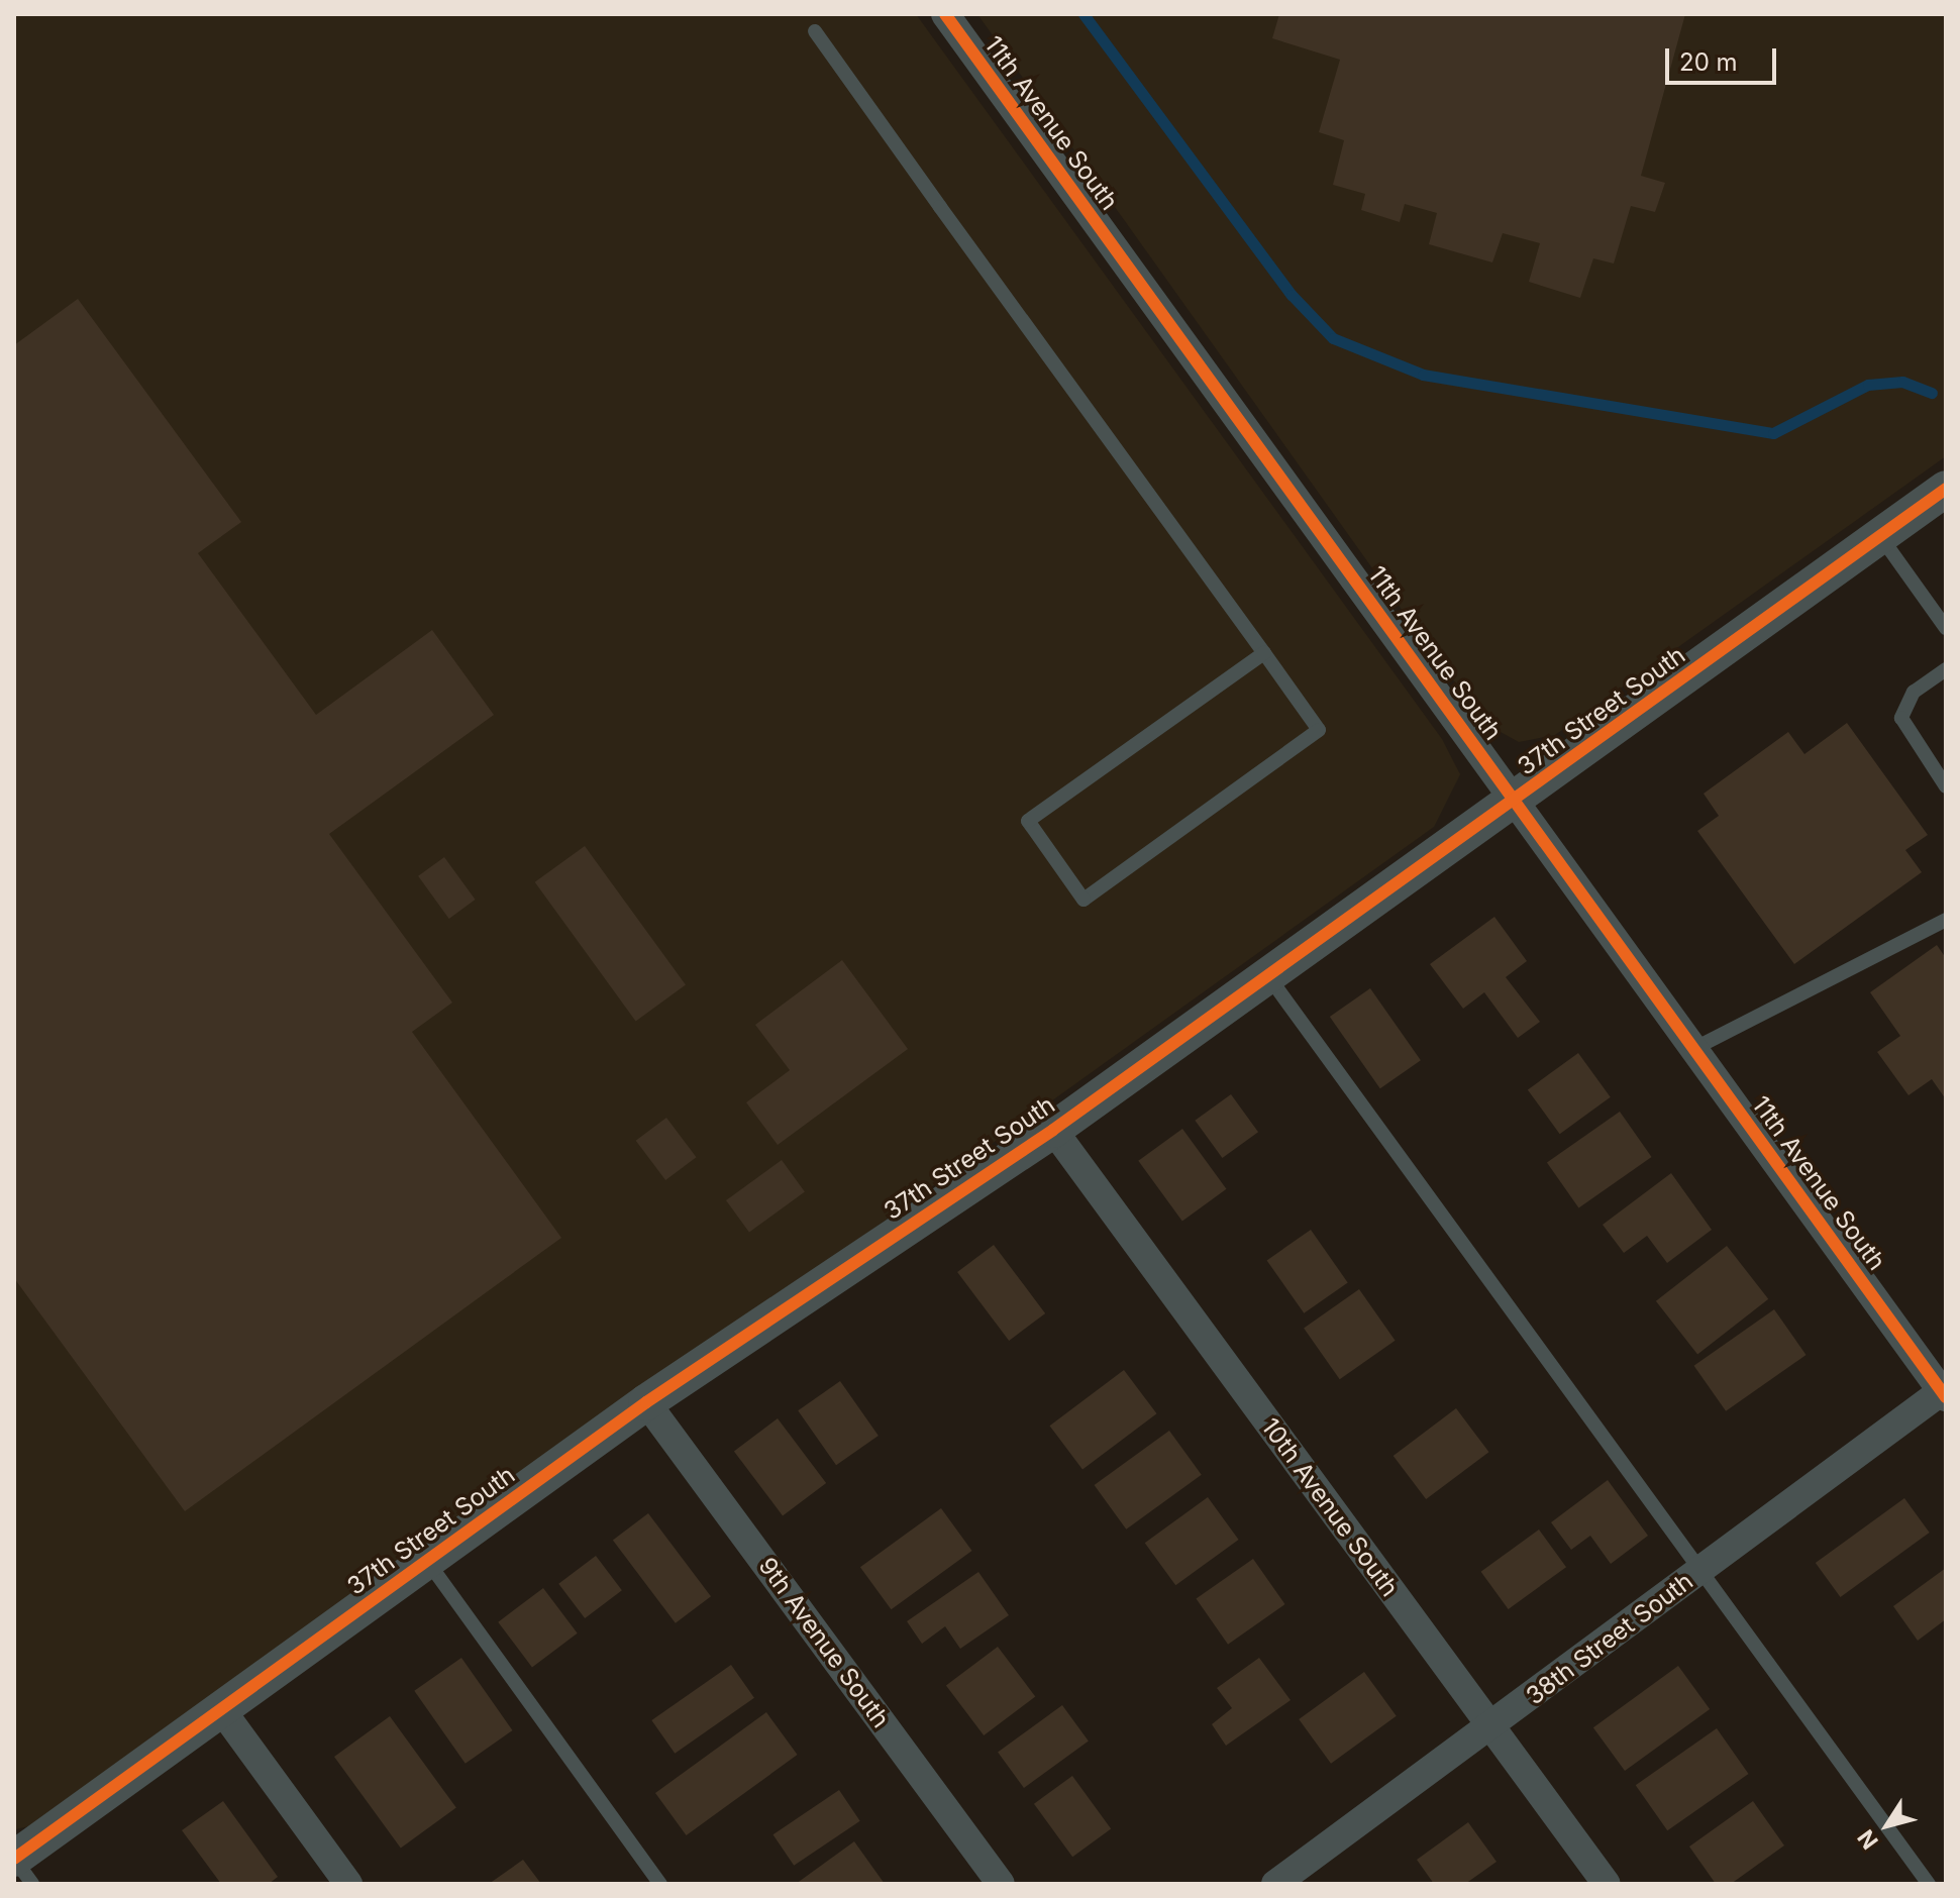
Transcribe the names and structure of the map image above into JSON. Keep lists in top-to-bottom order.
{
  "streets": {
    "street": [
      "11th Avenue South",
      "37th Street South",
      "10th Avenue South",
      "38th Street South",
      "9th Avenue South"
    ]
  },
  "crossings": [
    ["11th Avenue South", "37th Street South"],
    ["11th Avenue South", "38th Street South"],
    ["37th Street South", "10th Avenue South"],
    ["37th Street South", "9th Avenue South"],
    ["10th Avenue South", "38th Street South"]
  ],
  "scale_bar": "20 m",
  "north": "bottom left"
}
